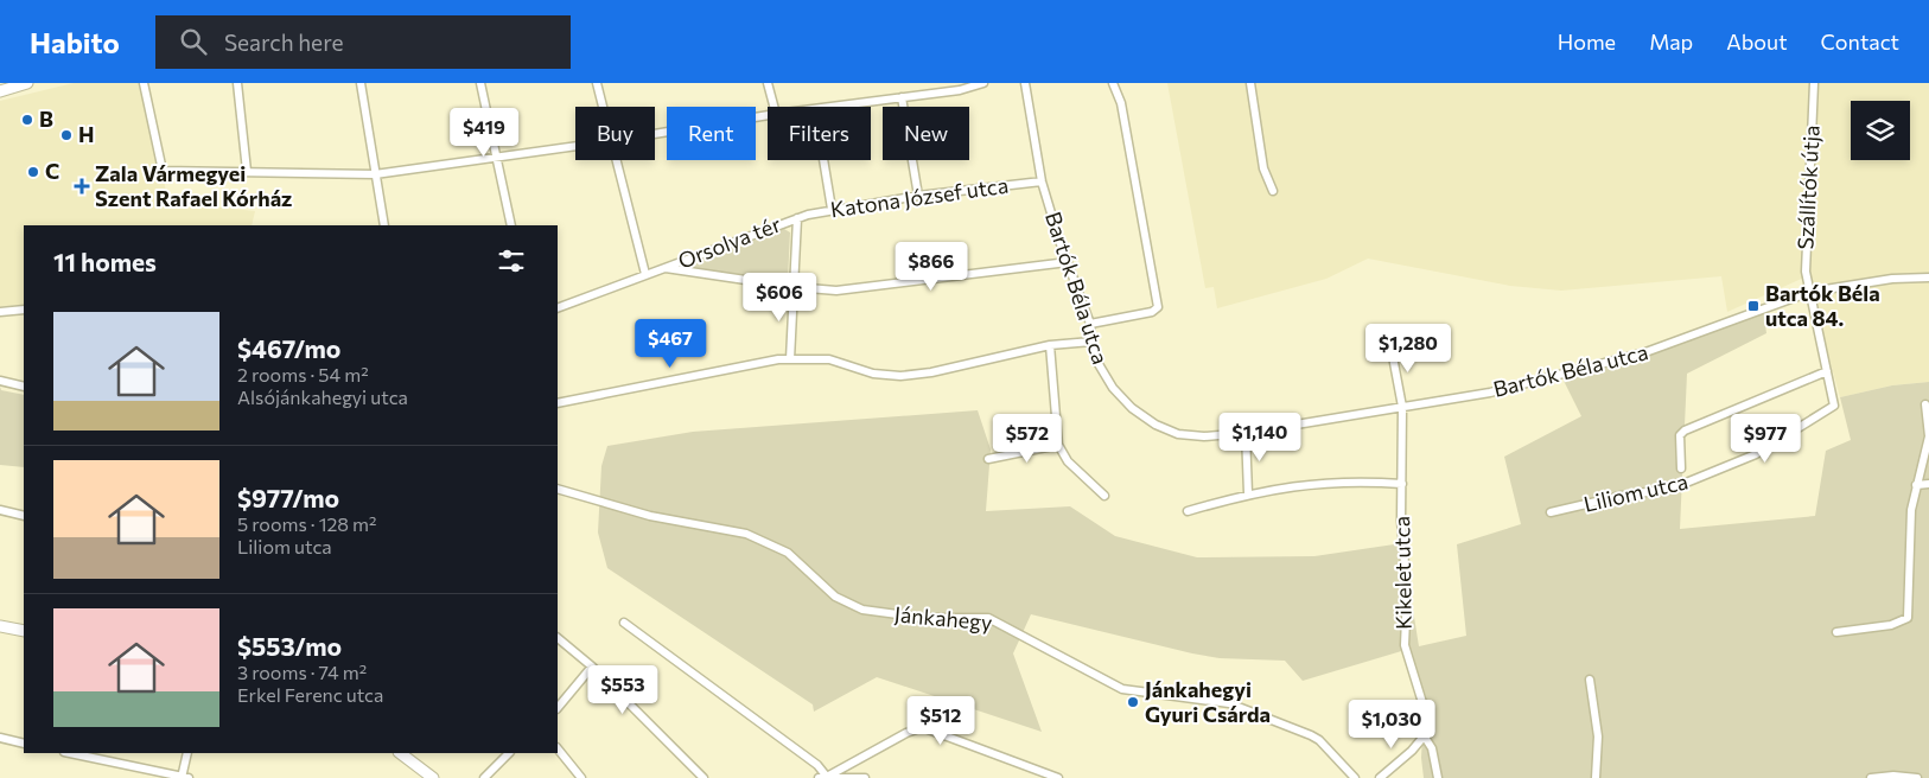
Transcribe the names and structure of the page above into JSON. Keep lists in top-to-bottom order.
{
  "streets": {
    "street": [
      "Szállítók útja",
      "Katona József utca",
      "Orsolya tér",
      "Bartók Béla utca",
      "Liliom utca",
      "Kikelet utca",
      "Jánkahegy"
    ]
  },
  "crossings": [
    ["Szállítók útja", "Bartók Béla utca"],
    ["Szállítók útja", "Liliom utca"],
    ["Katona József utca", "Orsolya tér"],
    ["Katona József utca", "Bartók Béla utca"],
    ["Bartók Béla utca", "Liliom utca"],
    ["Bartók Béla utca", "Kikelet utca"]
  ],
  "places": {
    "other": [
      "B",
      "H",
      "C",
      "Jánkahegyi Gyuri Csárda"
    ],
    "health": ["Zala Vármegyei Szent Rafael Kórház"],
    "transit": ["Bartók Béla utca 84."]
  },
  "page": {
    "header": "Habito",
    "search": "Search here",
    "nav": [
      "Home",
      "Map",
      "About",
      "Contact"
    ],
    "chip": [
      "Buy",
      "Rent",
      "Filters",
      "New"
    ],
    "price": [
      "$419",
      "$866",
      "$606",
      "$467",
      "$1,280",
      "$1,140",
      "$572",
      "$977",
      "$553",
      "$512",
      "$1,030"
    ],
    "heading": "11 homes",
    "list": [
      {
        "name": "$467/mo",
        "note": "2 rooms · 54 m² · Alsójánkahegyi utca"
      },
      {
        "name": "$977/mo",
        "note": "5 rooms · 128 m² · Liliom utca"
      },
      {
        "name": "$553/mo",
        "note": "3 rooms · 74 m² · Erkel Ferenc utca"
      }
    ]
  }
}
